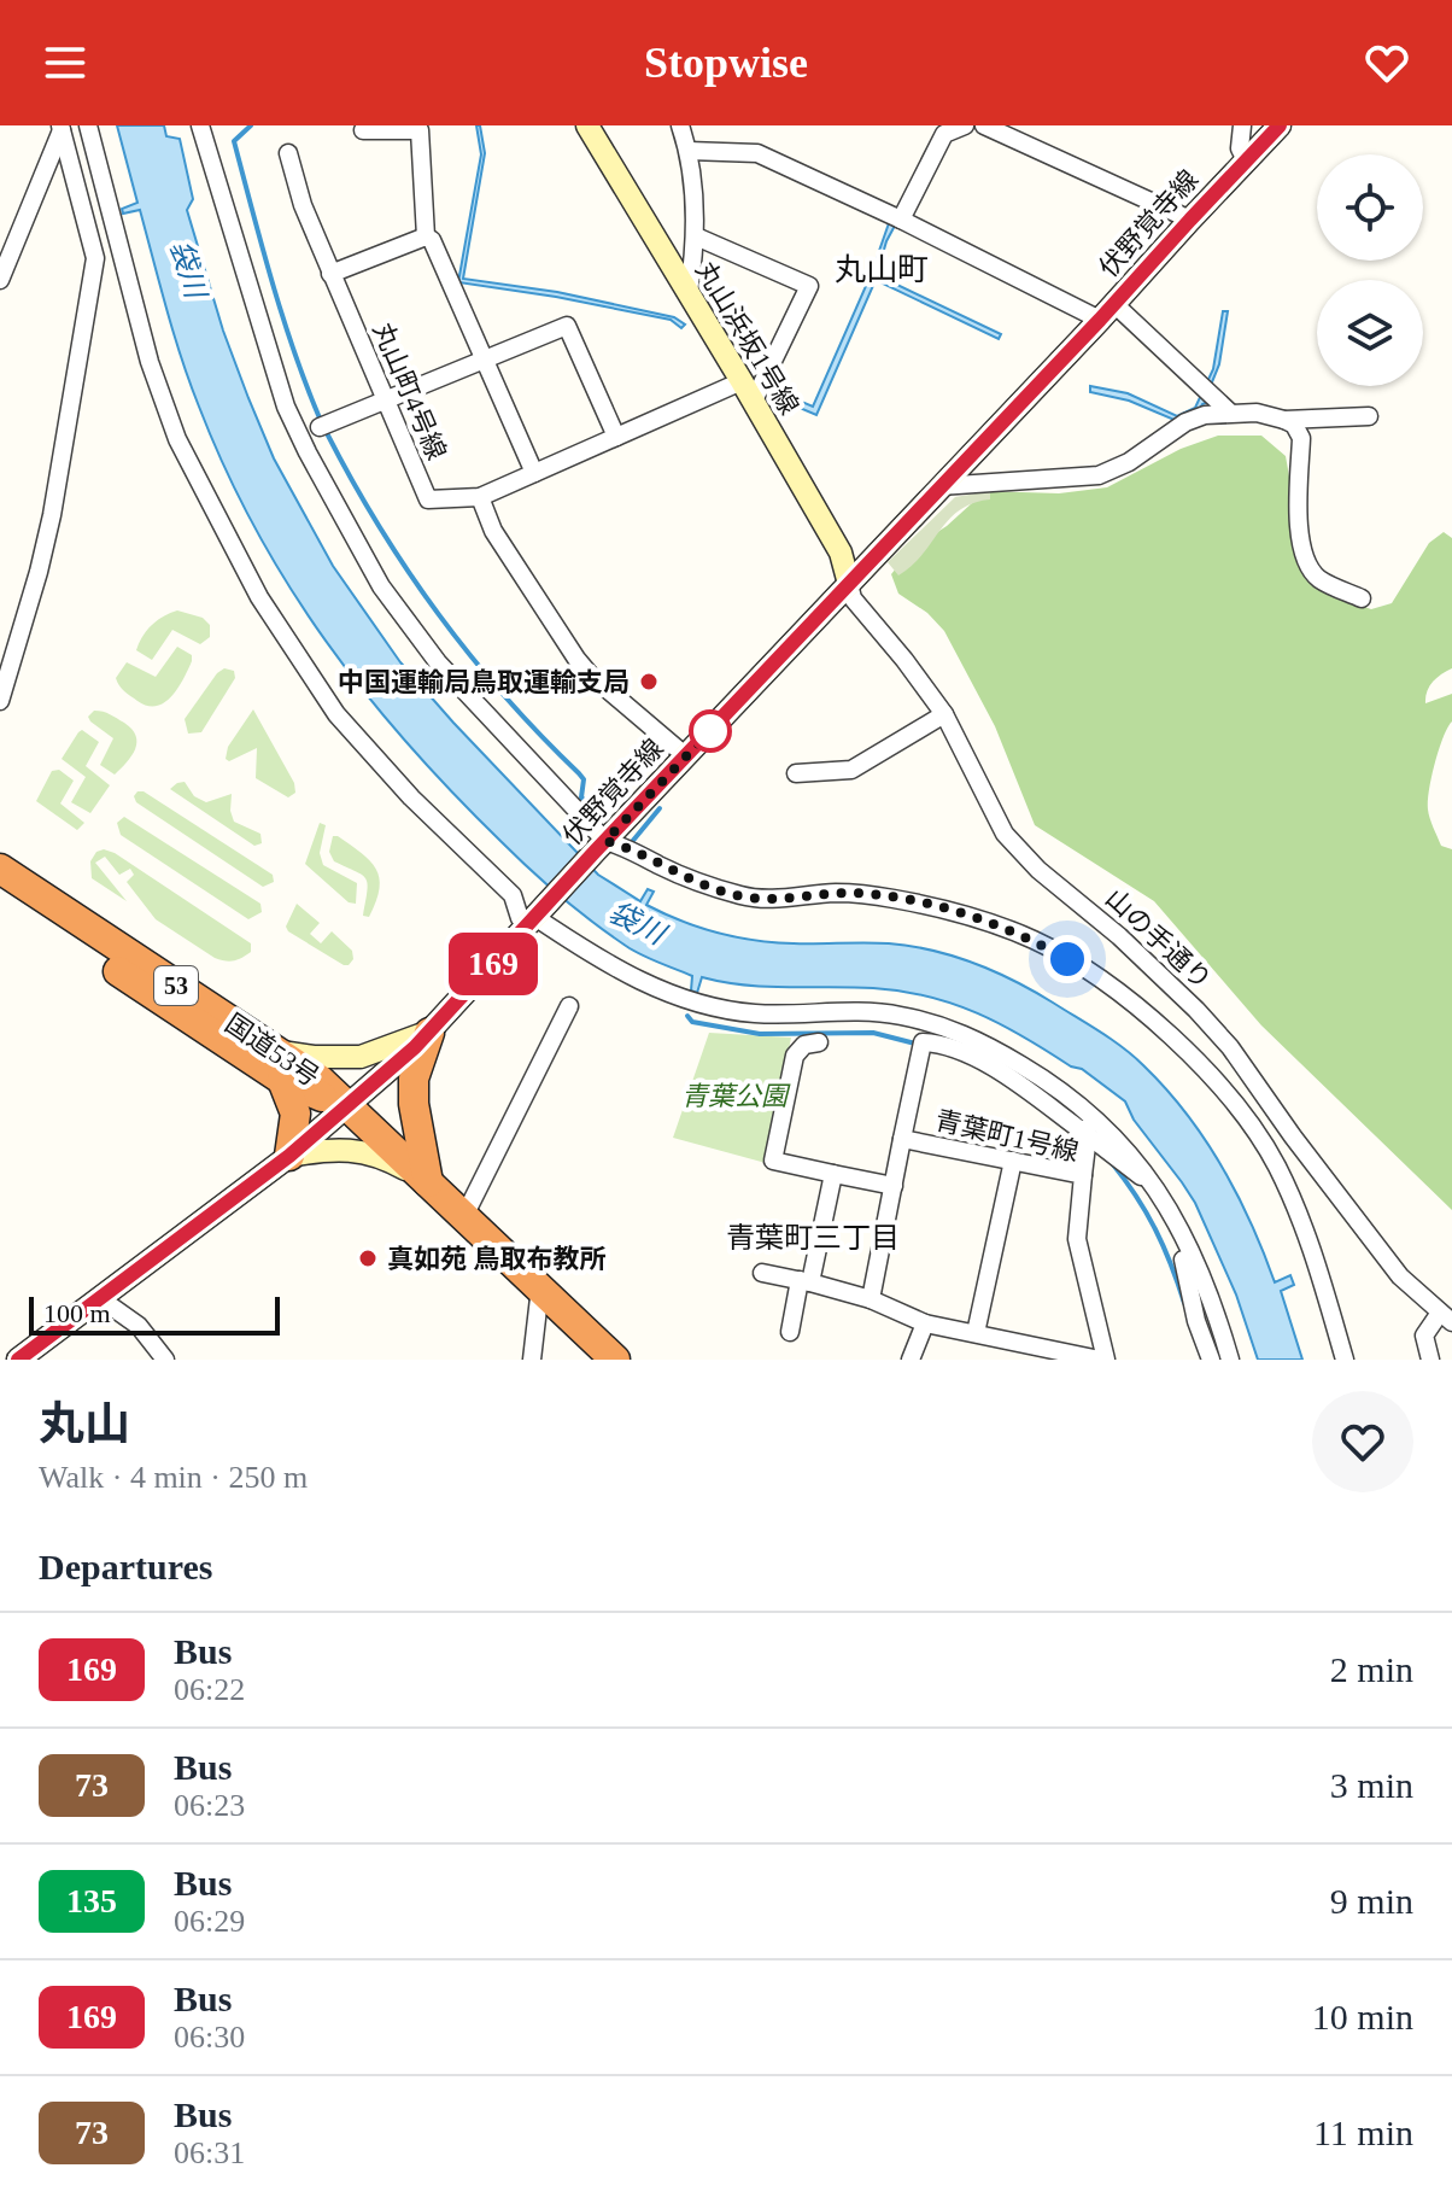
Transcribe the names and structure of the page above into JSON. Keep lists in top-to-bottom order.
{
  "streets": {
    "highway": ["53", "国道53号"],
    "main road": ["伏野覚寺線", "丸山浜坂1号線"],
    "street": ["丸山町4号線", "山の手通り", "青葉町1号線"]
  },
  "crossings": [
    ["伏野覚寺線", "丸山浜坂1号線"],
    ["伏野覚寺線", "山の手通り"],
    ["伏野覚寺線", "国道53号"],
    ["丸山浜坂1号線", "丸山町4号線"],
    ["丸山浜坂1号線", "山の手通り"]
  ],
  "districts": ["丸山町", "青葉町三丁目"],
  "water": ["袋川"],
  "parks": ["青葉公園"],
  "places": ["中国運輸局鳥取運輸支局", "真如苑 鳥取布教所"],
  "lines": ["bus line 169"],
  "scale_bar": "100 m",
  "page": {
    "header": "Stopwise",
    "on_map": "169",
    "scale": "100 m",
    "heading": [
      ["丸山", "Walk · 4 min · 250 m"],
      "Departures"
    ],
    "list": [
      {
        "mark": "169",
        "name": "Bus",
        "note": "06:22",
        "value": "2 min"
      },
      {
        "mark": "73",
        "name": "Bus",
        "note": "06:23",
        "value": "3 min"
      },
      {
        "mark": "135",
        "name": "Bus",
        "note": "06:29",
        "value": "9 min"
      },
      {
        "mark": "169",
        "name": "Bus",
        "note": "06:30",
        "value": "10 min"
      },
      {
        "mark": "73",
        "name": "Bus",
        "note": "06:31",
        "value": "11 min"
      }
    ]
  }
}
